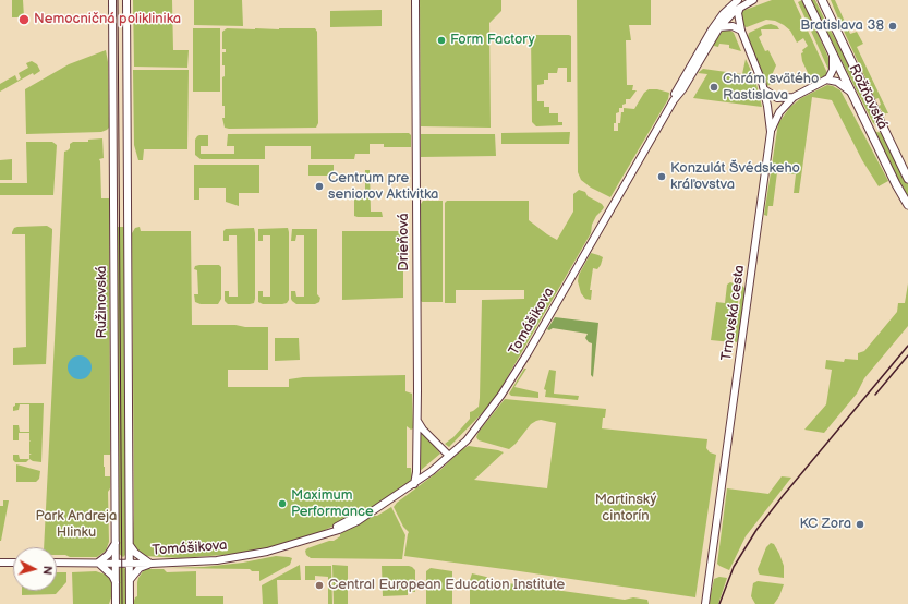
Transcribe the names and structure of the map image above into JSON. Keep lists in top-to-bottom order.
{
  "streets": {
    "main road": [
      "Rožňavská",
      "Drieňová",
      "Ružinovská",
      "Trnavská cesta",
      "Tomášikova"
    ]
  },
  "crossings": [
    ["Drieňová", "Tomášikova"],
    ["Ružinovská", "Tomášikova"],
    ["Trnavská cesta", "Tomášikova"]
  ],
  "parks": ["Martinský cintorín", "Park Andreja Hlinku"],
  "places": [
    "Nemocničná poliklinika",
    "Bratislava 38",
    "Form Factory",
    "Chrám svätého Rastislava",
    "Konzulát Švédskeho kráľovstva",
    "Centrum pre seniorov Aktivitka",
    "Maximum Performance",
    "KC Zora",
    "Central European Education Institute"
  ],
  "north": "right"
}
